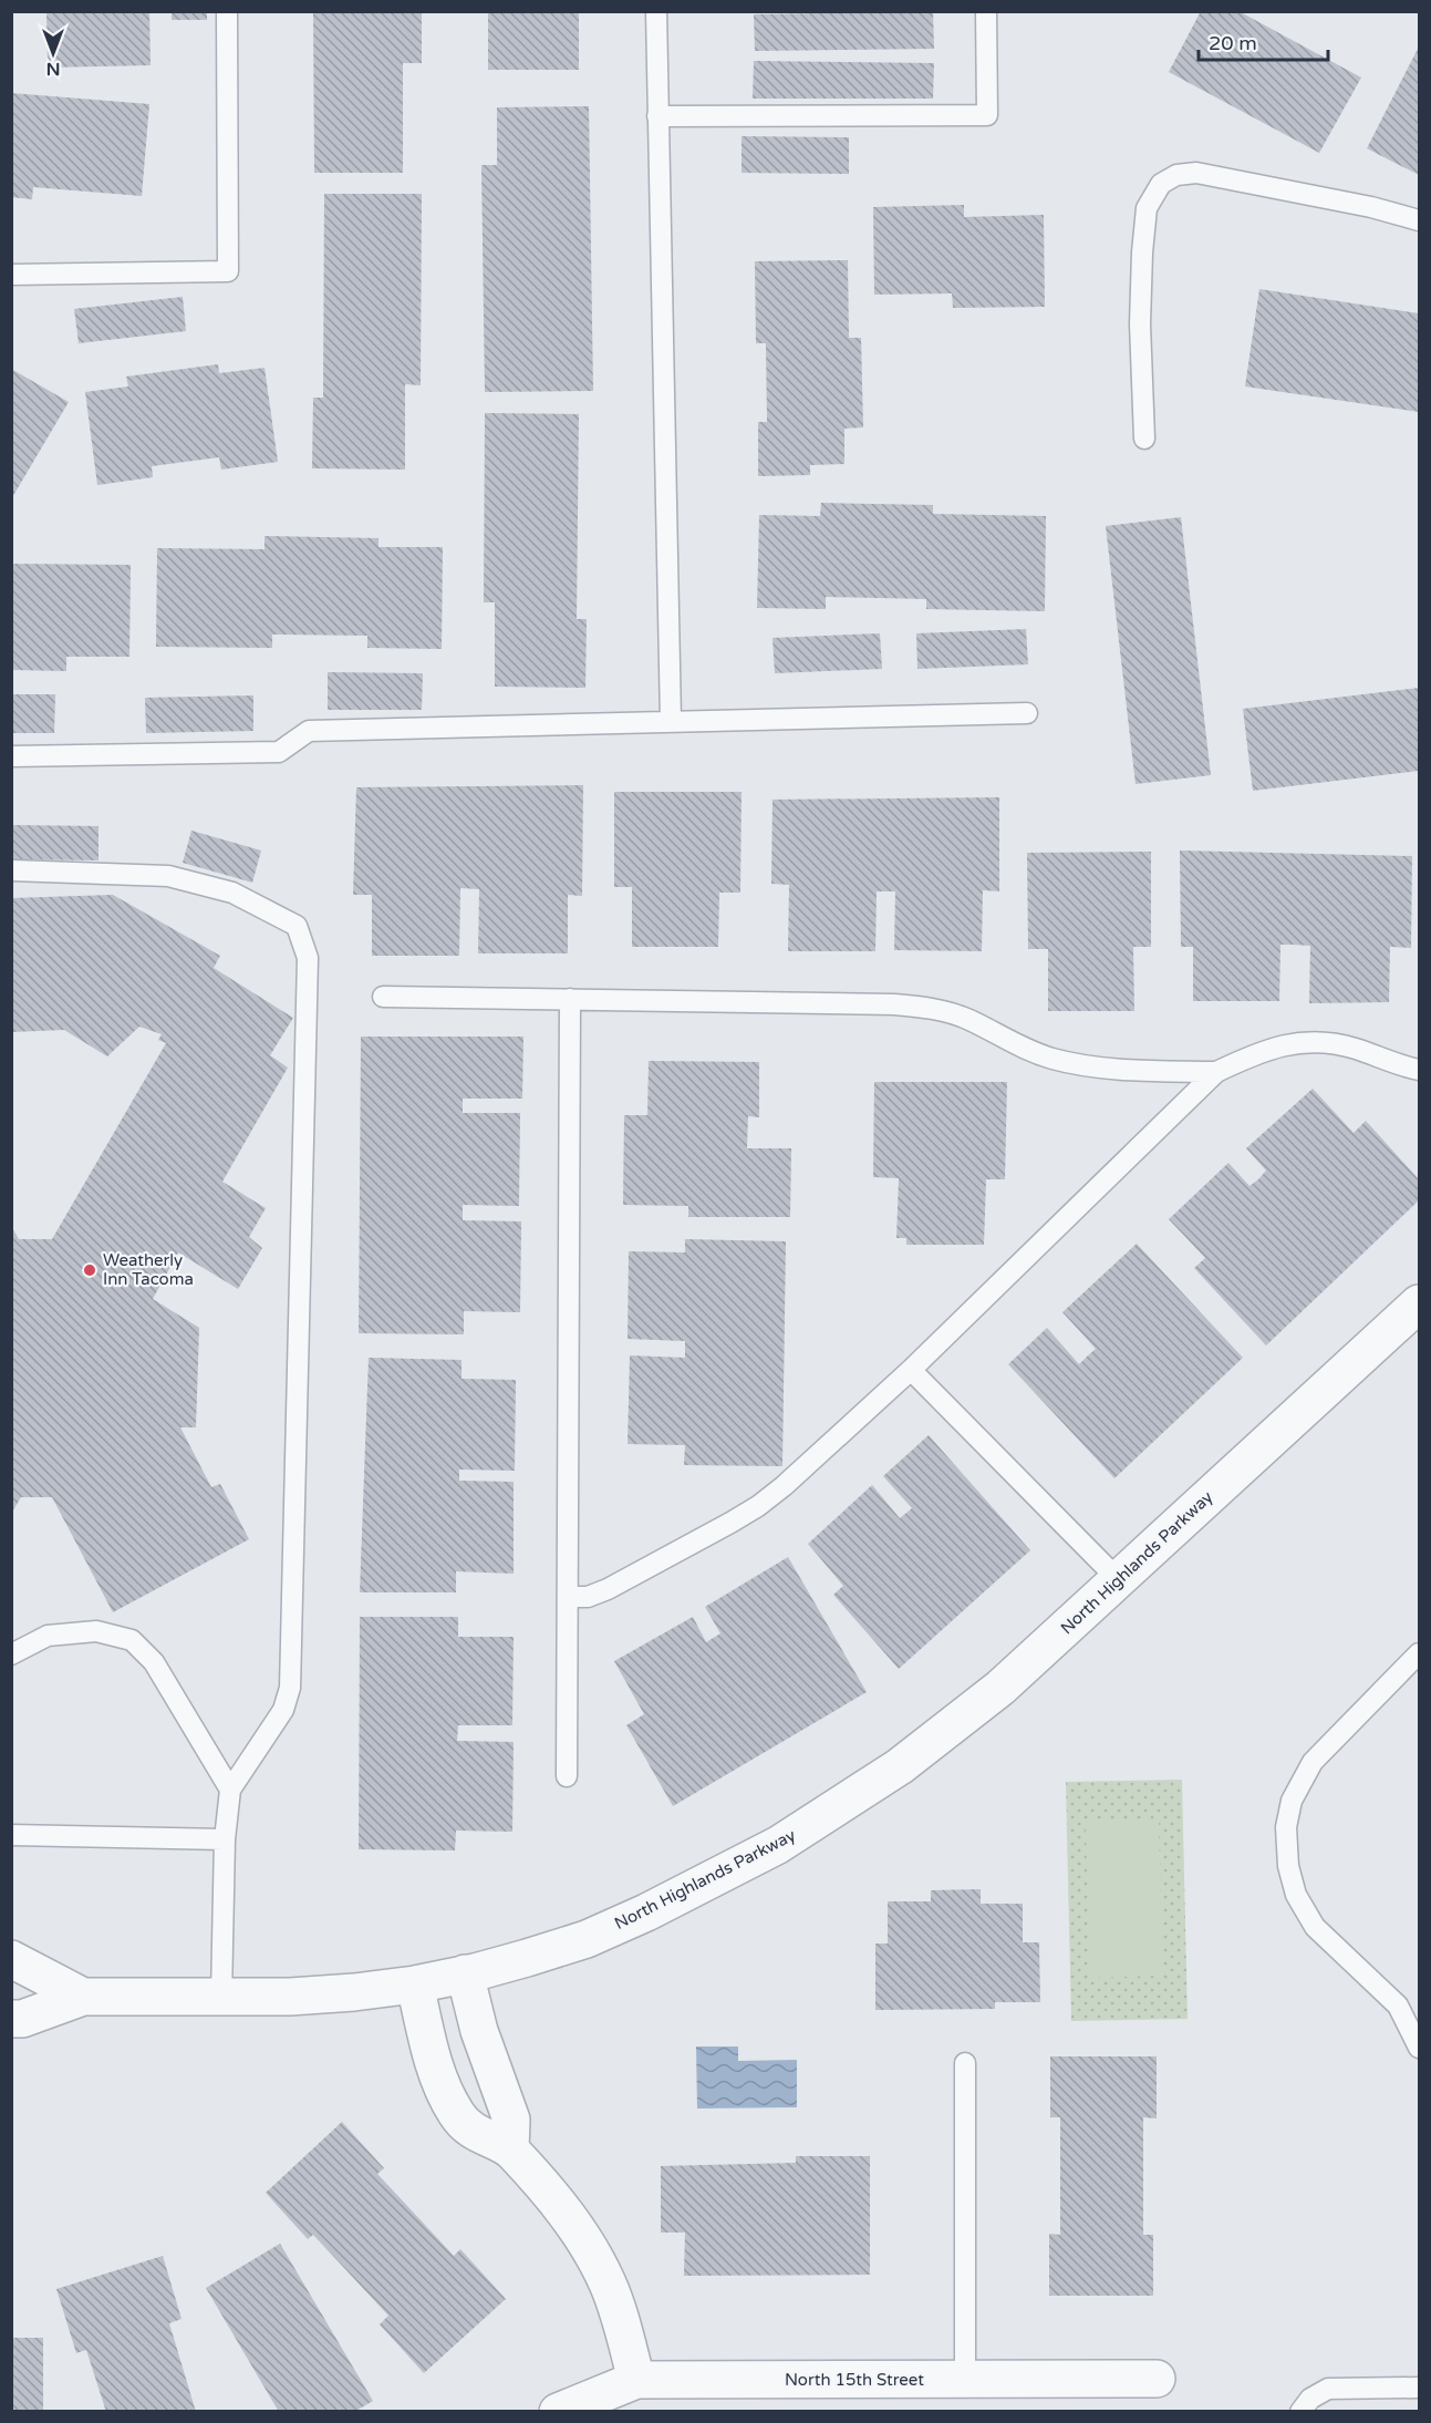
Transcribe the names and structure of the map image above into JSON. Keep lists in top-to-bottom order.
{
  "streets": {
    "street": ["North Highlands Parkway", "North 15th Street"]
  },
  "places": ["Weatherly Inn Tacoma"],
  "scale_bar": "20 m",
  "north": "bottom"
}
